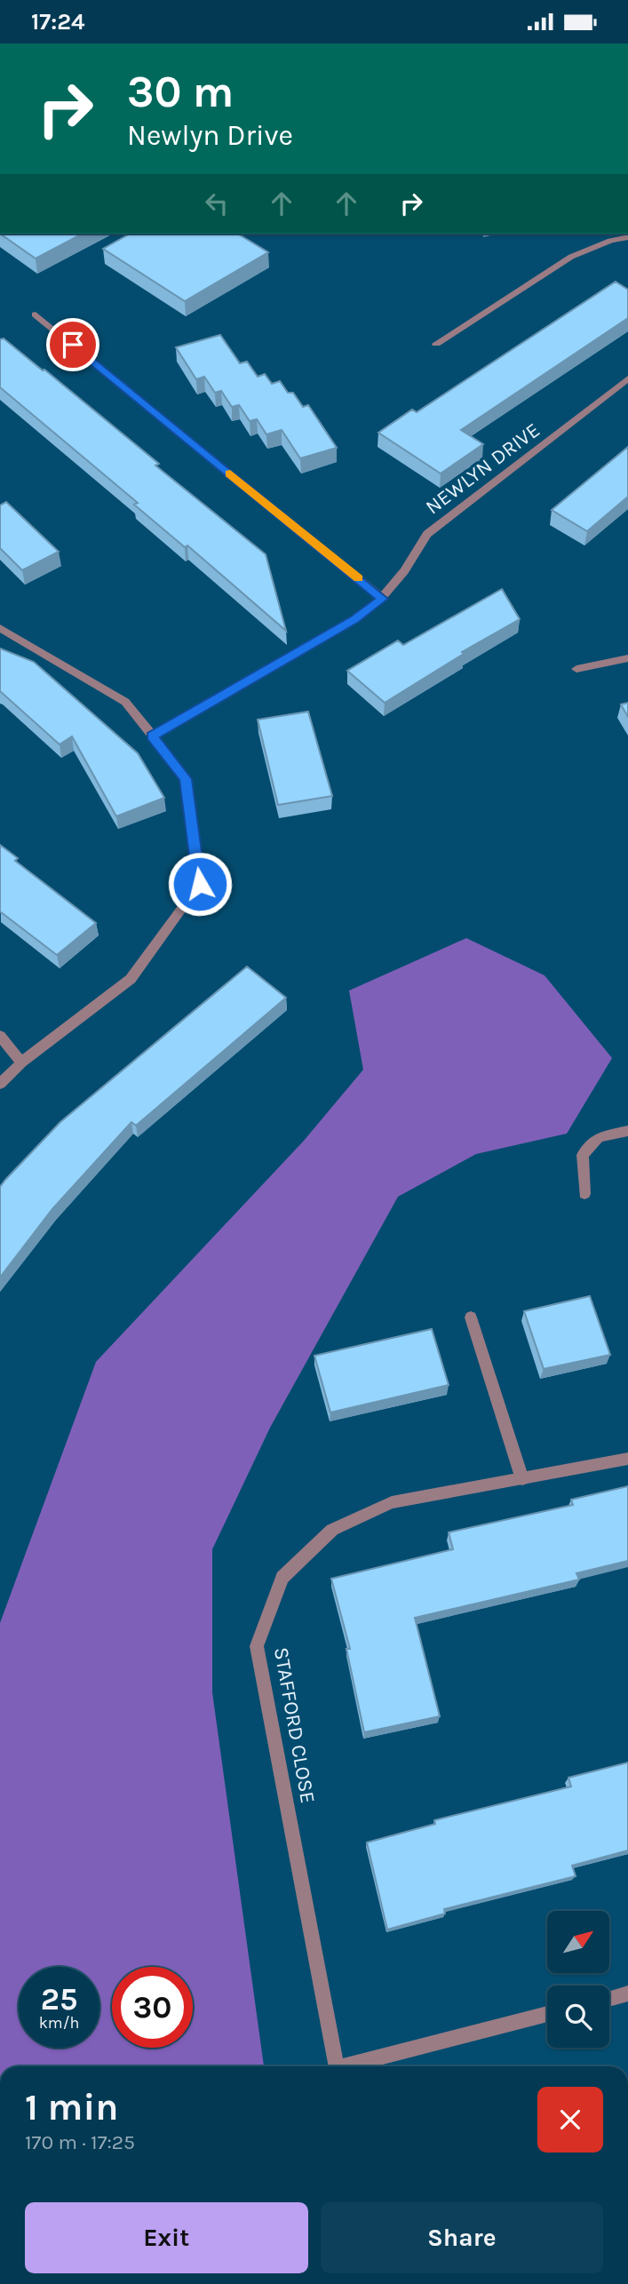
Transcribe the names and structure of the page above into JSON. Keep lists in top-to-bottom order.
{
  "streets": {
    "street": ["NEWLYN DRIVE", "STAFFORD CLOSE"]
  },
  "north": "top right",
  "page": {
    "status": "17:24",
    "turn": ["30 m", "Newlyn Drive"],
    "speed": "25 km/h",
    "limit": "30",
    "heading": ["1 min", "170 m · 17:25"],
    "buttons": ["Exit", "Share"]
  }
}
